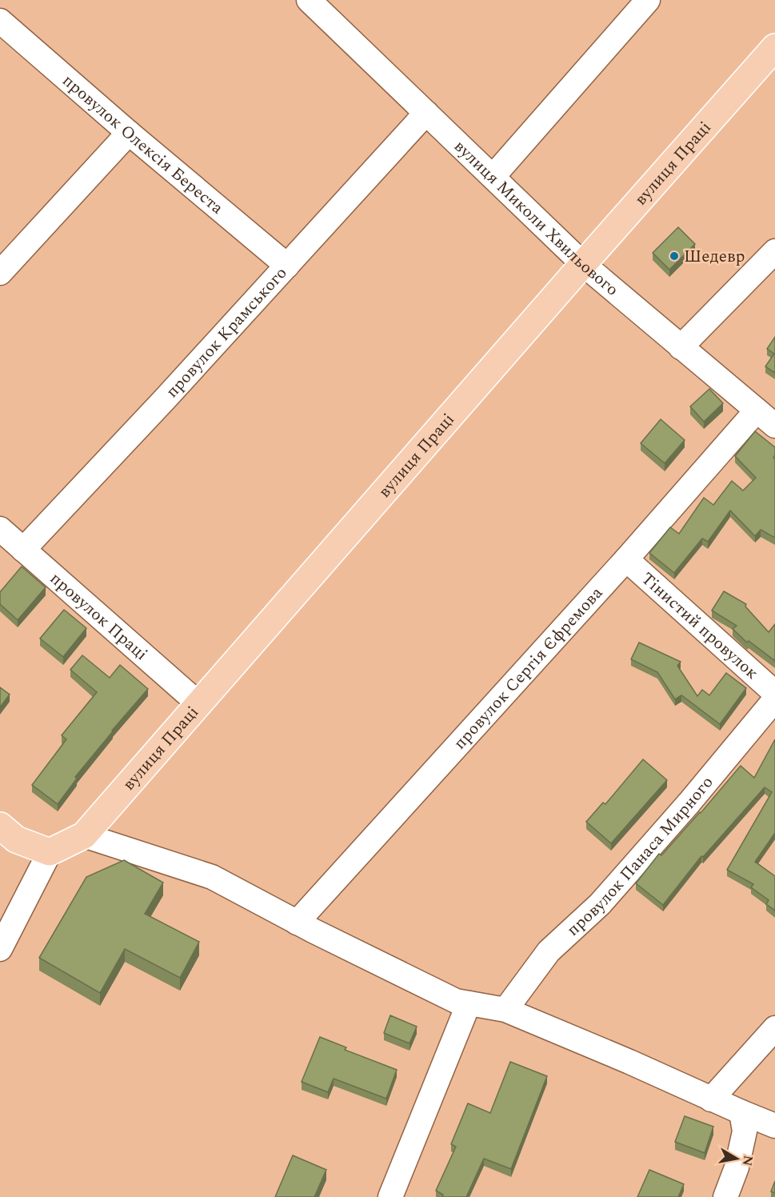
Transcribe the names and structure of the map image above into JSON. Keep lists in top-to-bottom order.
{
  "streets": {
    "main road": ["вулиця Праці"],
    "street": [
      "провулок Олексія Береста",
      "вулиця Миколи Хвильового",
      "провулок Крамського",
      "провулок Праці",
      "Тінистий провулок",
      "провулок Сергія Єфремова",
      "провулок Панаса Мирного"
    ]
  },
  "crossings": [
    ["провулок Олексія Береста", "провулок Крамського"],
    ["вулиця Праці", "вулиця Миколи Хвильового"],
    ["вулиця Праці", "провулок Праці"],
    ["вулиця Миколи Хвильового", "провулок Крамського"],
    ["вулиця Миколи Хвильового", "провулок Сергія Єфремова"],
    ["провулок Крамського", "провулок Праці"],
    ["Тінистий провулок", "провулок Сергія Єфремова"]
  ],
  "places": ["Шедевр"],
  "north": "right"
}
